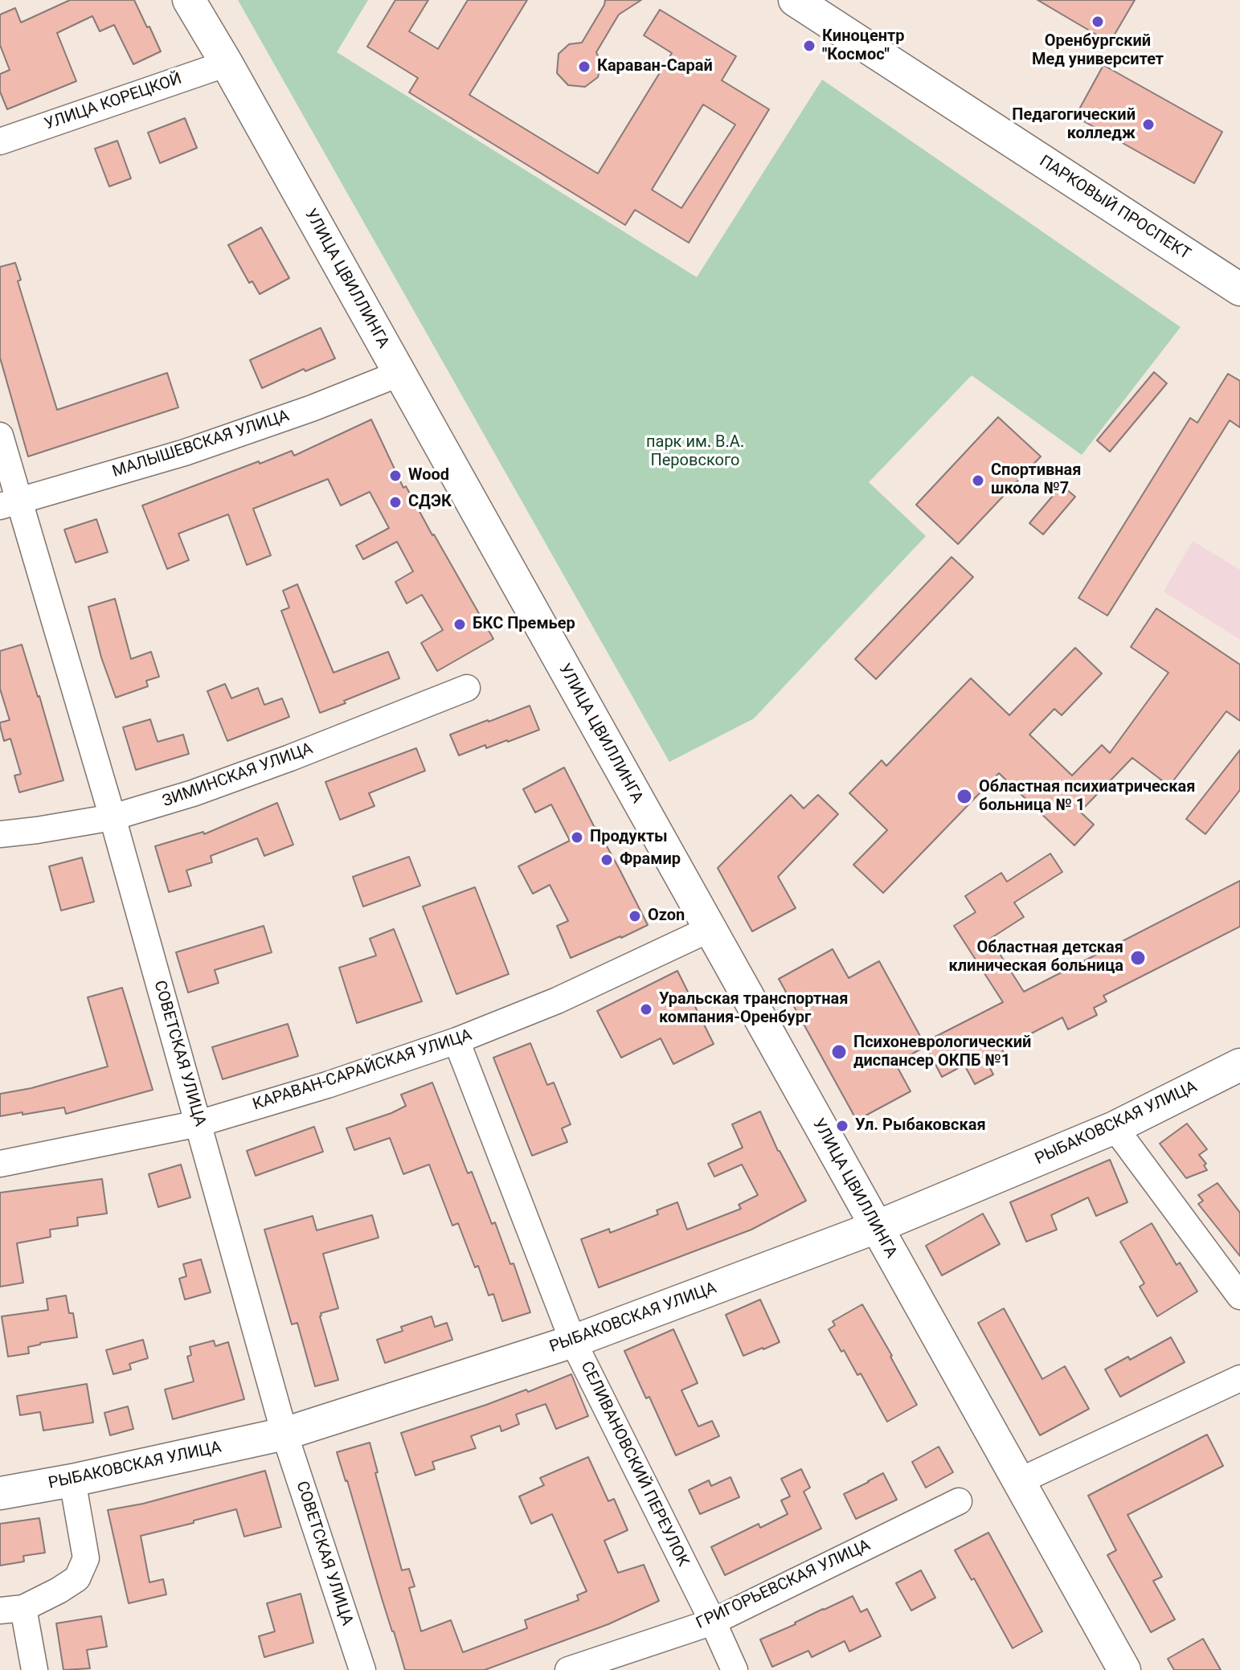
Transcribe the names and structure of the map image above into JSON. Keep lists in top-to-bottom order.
{
  "streets": {
    "main road": ["ПАРКОВЫЙ ПРОСПЕКТ", "УЛИЦА ЦВИЛЛИНГА", "РЫБАКОВСКАЯ УЛИЦА"],
    "street": [
      "УЛИЦА КОРЕЦКОЙ",
      "МАЛЫШЕВСКАЯ УЛИЦА",
      "ЗИМИНСКАЯ УЛИЦА",
      "СОВЕТСКАЯ УЛИЦА",
      "КАРАВАН-САРАЙСКАЯ УЛИЦА",
      "СЕЛИВАНОВСКИЙ ПЕРЕУЛОК",
      "ГРИГОРЬЕВСКАЯ УЛИЦА"
    ]
  },
  "crossings": [
    ["УЛИЦА КОРЕЦКОЙ", "УЛИЦА ЦВИЛЛИНГА"],
    ["УЛИЦА ЦВИЛЛИНГА", "МАЛЫШЕВСКАЯ УЛИЦА"],
    ["УЛИЦА ЦВИЛЛИНГА", "КАРАВАН-САРАЙСКАЯ УЛИЦА"],
    ["УЛИЦА ЦВИЛЛИНГА", "РЫБАКОВСКАЯ УЛИЦА"],
    ["МАЛЫШЕВСКАЯ УЛИЦА", "СОВЕТСКАЯ УЛИЦА"],
    ["ЗИМИНСКАЯ УЛИЦА", "СОВЕТСКАЯ УЛИЦА"],
    ["СОВЕТСКАЯ УЛИЦА", "КАРАВАН-САРАЙСКАЯ УЛИЦА"],
    ["СОВЕТСКАЯ УЛИЦА", "РЫБАКОВСКАЯ УЛИЦА"],
    ["КАРАВАН-САРАЙСКАЯ УЛИЦА", "СЕЛИВАНОВСКИЙ ПЕРЕУЛОК"],
    ["РЫБАКОВСКАЯ УЛИЦА", "СЕЛИВАНОВСКИЙ ПЕРЕУЛОК"],
    ["СЕЛИВАНОВСКИЙ ПЕРЕУЛОК", "ГРИГОРЬЕВСКАЯ УЛИЦА"]
  ],
  "parks": ["парк им. В.А. Перовского"],
  "places": [
    "Оренбургский Мед университет",
    "Киноцентр \"Космос\"",
    "Караван-Сарай",
    "Педагогический колледж",
    "Wood",
    "Спортивная школа №7",
    "СДЭК",
    "БКС Премьер",
    "Областная психиатрическая больница № 1",
    "Продукты",
    "Фрамир",
    "Ozon",
    "Областная детская клиническая больница",
    "Уральская транспортная компания-Оренбург",
    "Психоневрологический диспансер ОКПБ №1",
    "Ул. Рыбаковская"
  ]
}
